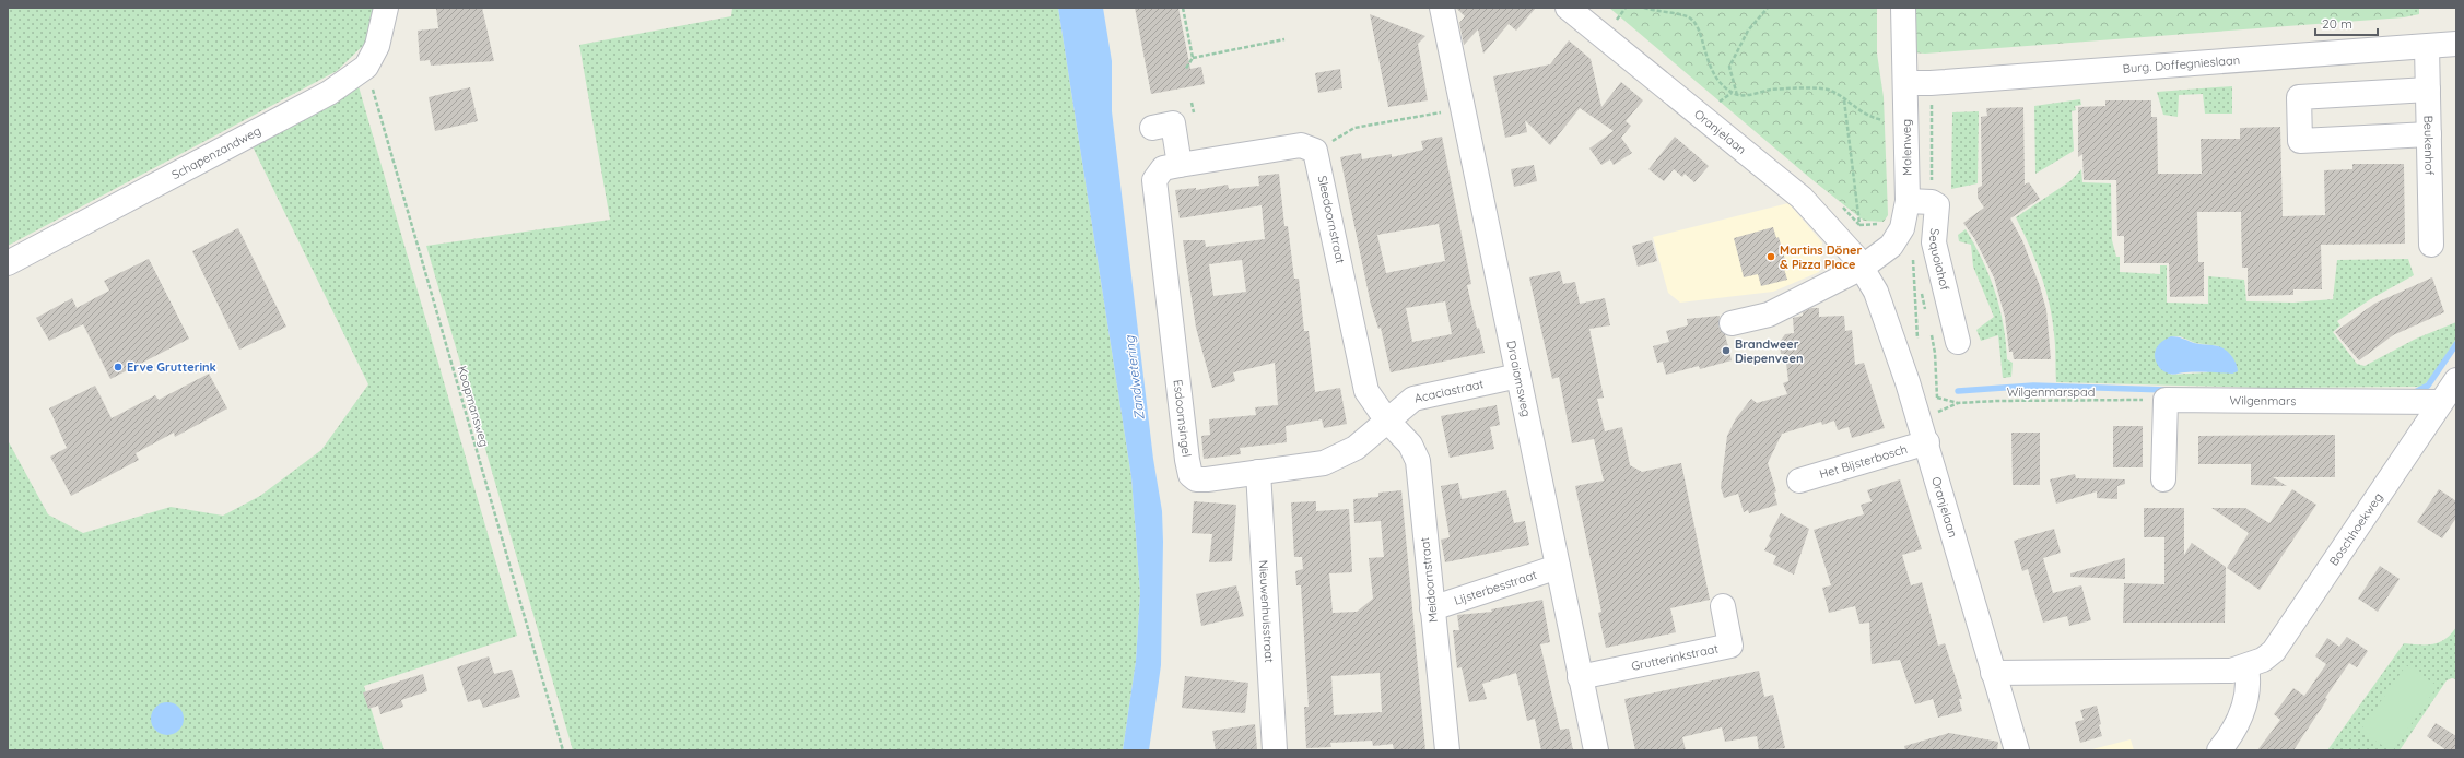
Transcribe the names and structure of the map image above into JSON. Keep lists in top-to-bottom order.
{
  "streets": {
    "street": [
      "Burg. Doffegnieslaan",
      "Oranjelaan",
      "Beukenhof",
      "Molenweg",
      "Schapenzandweg",
      "Sleedoornstraat",
      "Sequoiahof",
      "Draaiomsweg",
      "Acaciastraat",
      "Wilgenmars",
      "Esdoornsingel",
      "Het Bijsterbosch",
      "Boschhoekweg",
      "Meidoornstraat",
      "Lijsterbesstraat",
      "Nieuwenhuisstraat",
      "Grutterinkstraat"
    ],
    "path": ["Wilgenmarspad", "Koopmansweg"]
  },
  "crossings": [
    ["Burg. Doffegnieslaan", "Beukenhof"],
    ["Burg. Doffegnieslaan", "Molenweg"],
    ["Oranjelaan", "Molenweg"],
    ["Oranjelaan", "Het Bijsterbosch"],
    ["Oranjelaan", "Boschhoekweg"],
    ["Molenweg", "Sequoiahof"],
    ["Schapenzandweg", "Koopmansweg"],
    ["Sleedoornstraat", "Acaciastraat"],
    ["Sleedoornstraat", "Esdoornsingel"],
    ["Sleedoornstraat", "Meidoornstraat"],
    ["Draaiomsweg", "Acaciastraat"],
    ["Draaiomsweg", "Lijsterbesstraat"],
    ["Draaiomsweg", "Grutterinkstraat"],
    ["Acaciastraat", "Esdoornsingel"],
    ["Acaciastraat", "Meidoornstraat"],
    ["Wilgenmarspad", "Wilgenmars"],
    ["Wilgenmars", "Boschhoekweg"],
    ["Esdoornsingel", "Meidoornstraat"],
    ["Esdoornsingel", "Nieuwenhuisstraat"],
    ["Meidoornstraat", "Lijsterbesstraat"]
  ],
  "water": ["Zandwetering"],
  "places": ["Martins Döner & Pizza Place", "Brandweer Diepenveen", "Erve Grutterink"],
  "scale_bar": "20 m"
}
